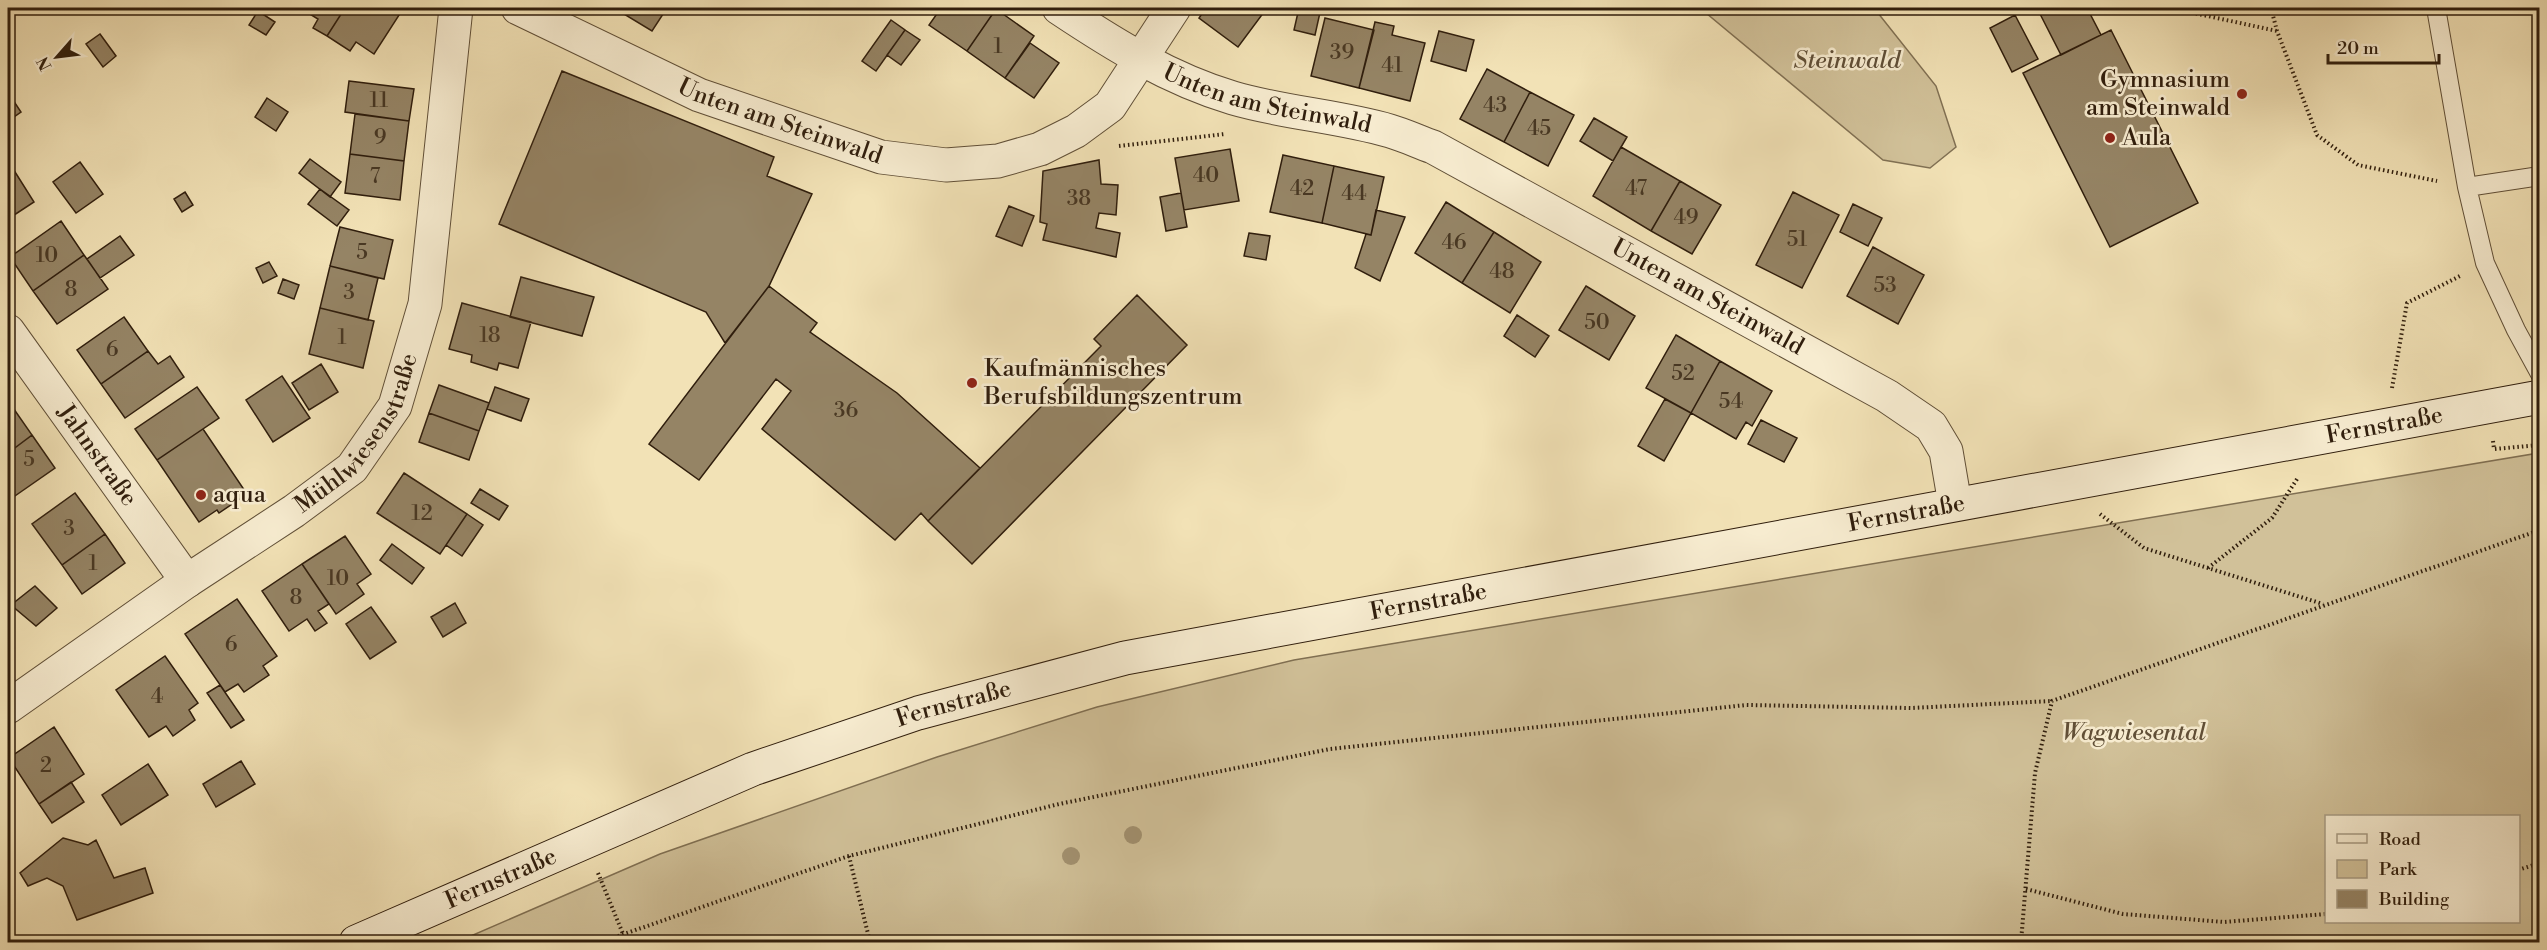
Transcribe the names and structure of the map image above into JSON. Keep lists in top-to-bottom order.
{
  "streets": {
    "street": [
      "Unten am Steinwald",
      "Fernstraße",
      "Mühlwiesenstraße",
      "Jahnstraße"
    ]
  },
  "crossings": [
    ["Unten am Steinwald", "Fernstraße"],
    ["Mühlwiesenstraße", "Jahnstraße"]
  ],
  "parks": ["Steinwald", "Wagwiesental"],
  "places": [
    "Gymnasium am Steinwald",
    "Aula",
    "Kaufmännisches Berufsbildungszentrum",
    "aqua"
  ],
  "house_numbers": [
    "1",
    "39",
    "41",
    "11",
    "43",
    "45",
    "9",
    "40",
    "7",
    "42",
    "47",
    "44",
    "38",
    "49",
    "51",
    "46",
    "5",
    "10",
    "48",
    "53",
    "8",
    "3",
    "50",
    "18",
    "1",
    "6",
    "52",
    "54",
    "36",
    "5",
    "12",
    "3",
    "1",
    "10",
    "8",
    "6",
    "4",
    "2"
  ],
  "legend": ["Road", "Park", "Building"],
  "scale_bar": "20 m",
  "north": "bottom left"
}
